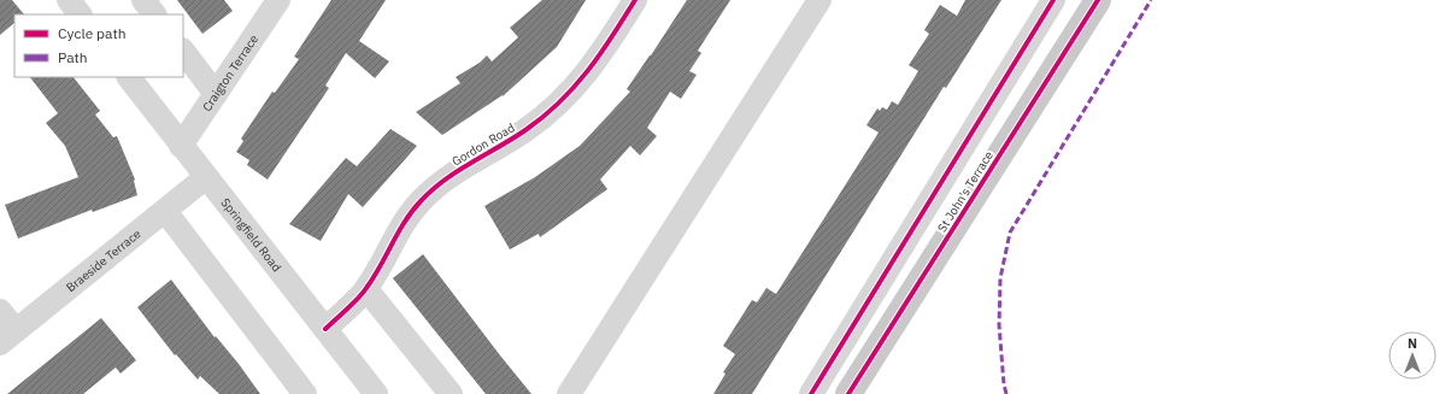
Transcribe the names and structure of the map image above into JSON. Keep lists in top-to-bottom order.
{
  "streets": {
    "main road": ["St John's Terrace"],
    "street": [
      "Craigton Terrace",
      "Gordon Road",
      "Springfield Road",
      "Braeside Terrace"
    ]
  },
  "crossings": [
    ["Craigton Terrace", "Springfield Road"],
    ["Gordon Road", "Springfield Road"],
    ["Springfield Road", "Braeside Terrace"]
  ],
  "legend": ["Cycle path", "Path"],
  "north": "top"
}
